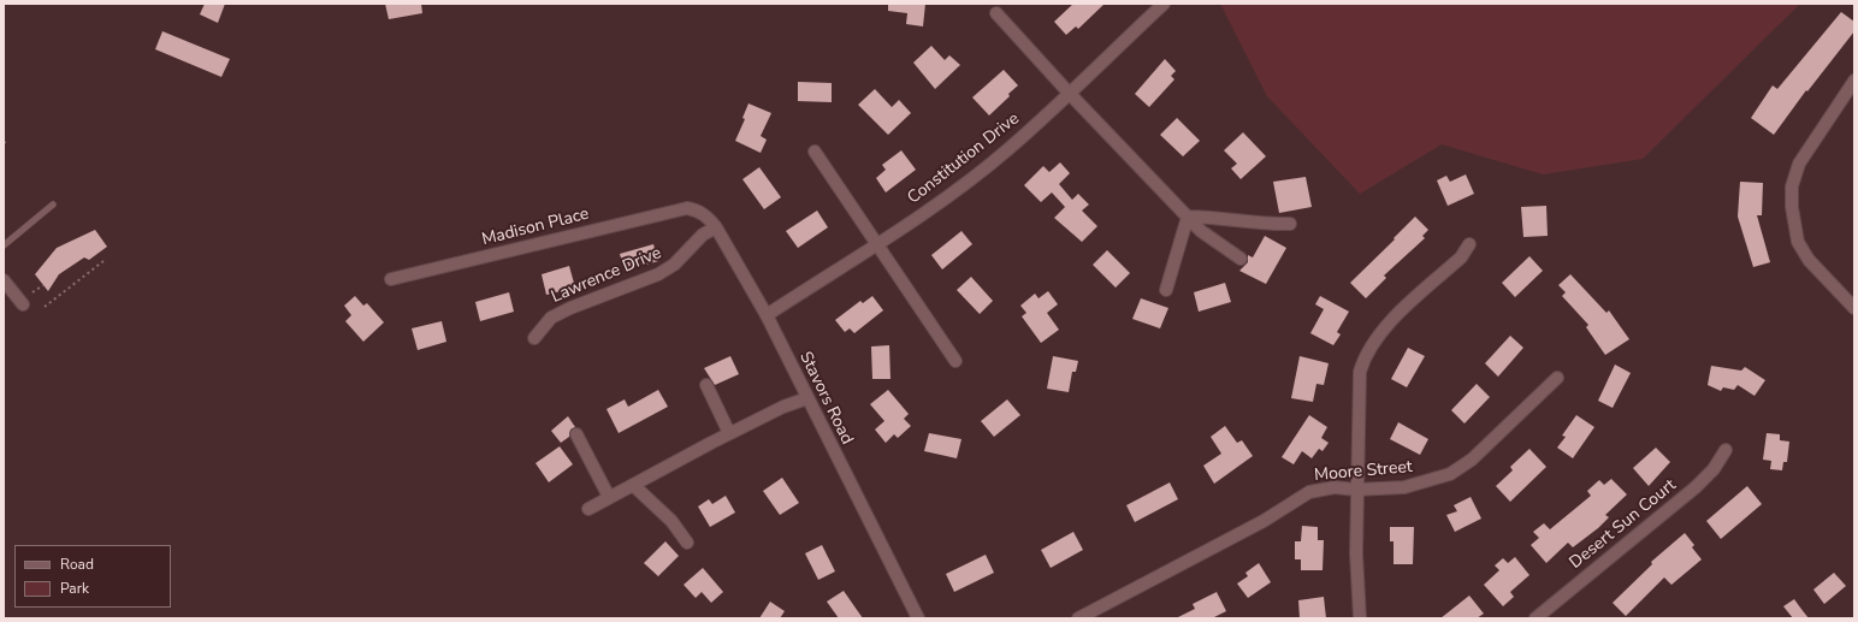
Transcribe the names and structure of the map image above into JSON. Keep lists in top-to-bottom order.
{
  "streets": {
    "street": [
      "Constitution Drive",
      "Madison Place",
      "Lawrence Drive",
      "Stavors Road",
      "Moore Street",
      "Desert Sun Court"
    ]
  },
  "crossings": [
    ["Constitution Drive", "Stavors Road"],
    ["Madison Place", "Stavors Road"],
    ["Lawrence Drive", "Stavors Road"]
  ],
  "legend": ["Road", "Park"]
}
